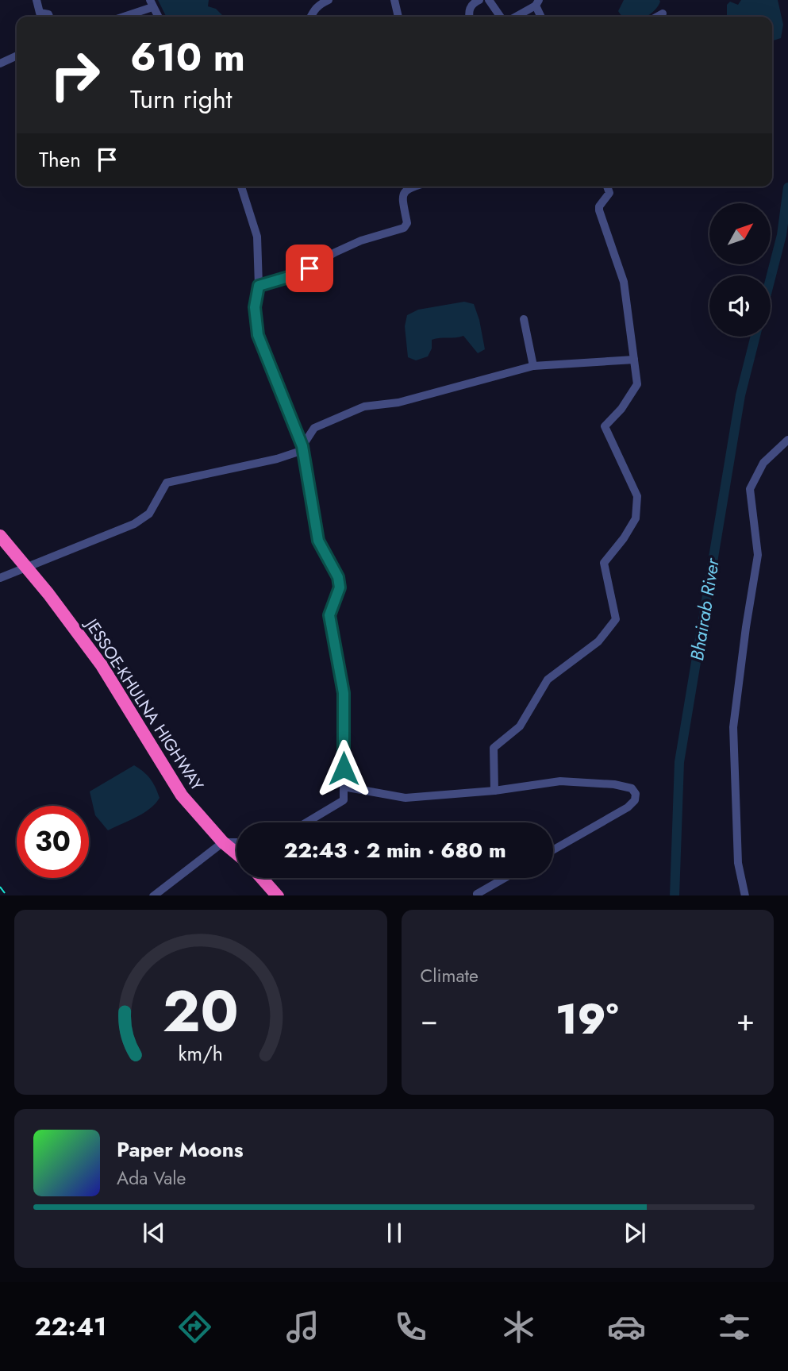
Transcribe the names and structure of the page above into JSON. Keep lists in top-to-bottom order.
{
  "streets": {
    "highway": ["JESSOE-KHULNA HIGHWAY"]
  },
  "water": ["Bhairab River"],
  "north": "top right",
  "page": {
    "turn": ["610 m", "Turn right"],
    "then": "Then",
    "limit": "30",
    "trip": "22:43 · 2 min · 680 m",
    "tile": "Climate",
    "heat": ["−", "19°", "+"],
    "song": ["Paper Moons", "Ada Vale"],
    "tabs": "22:41",
    "gauge": ["20", "km/h"]
  }
}
